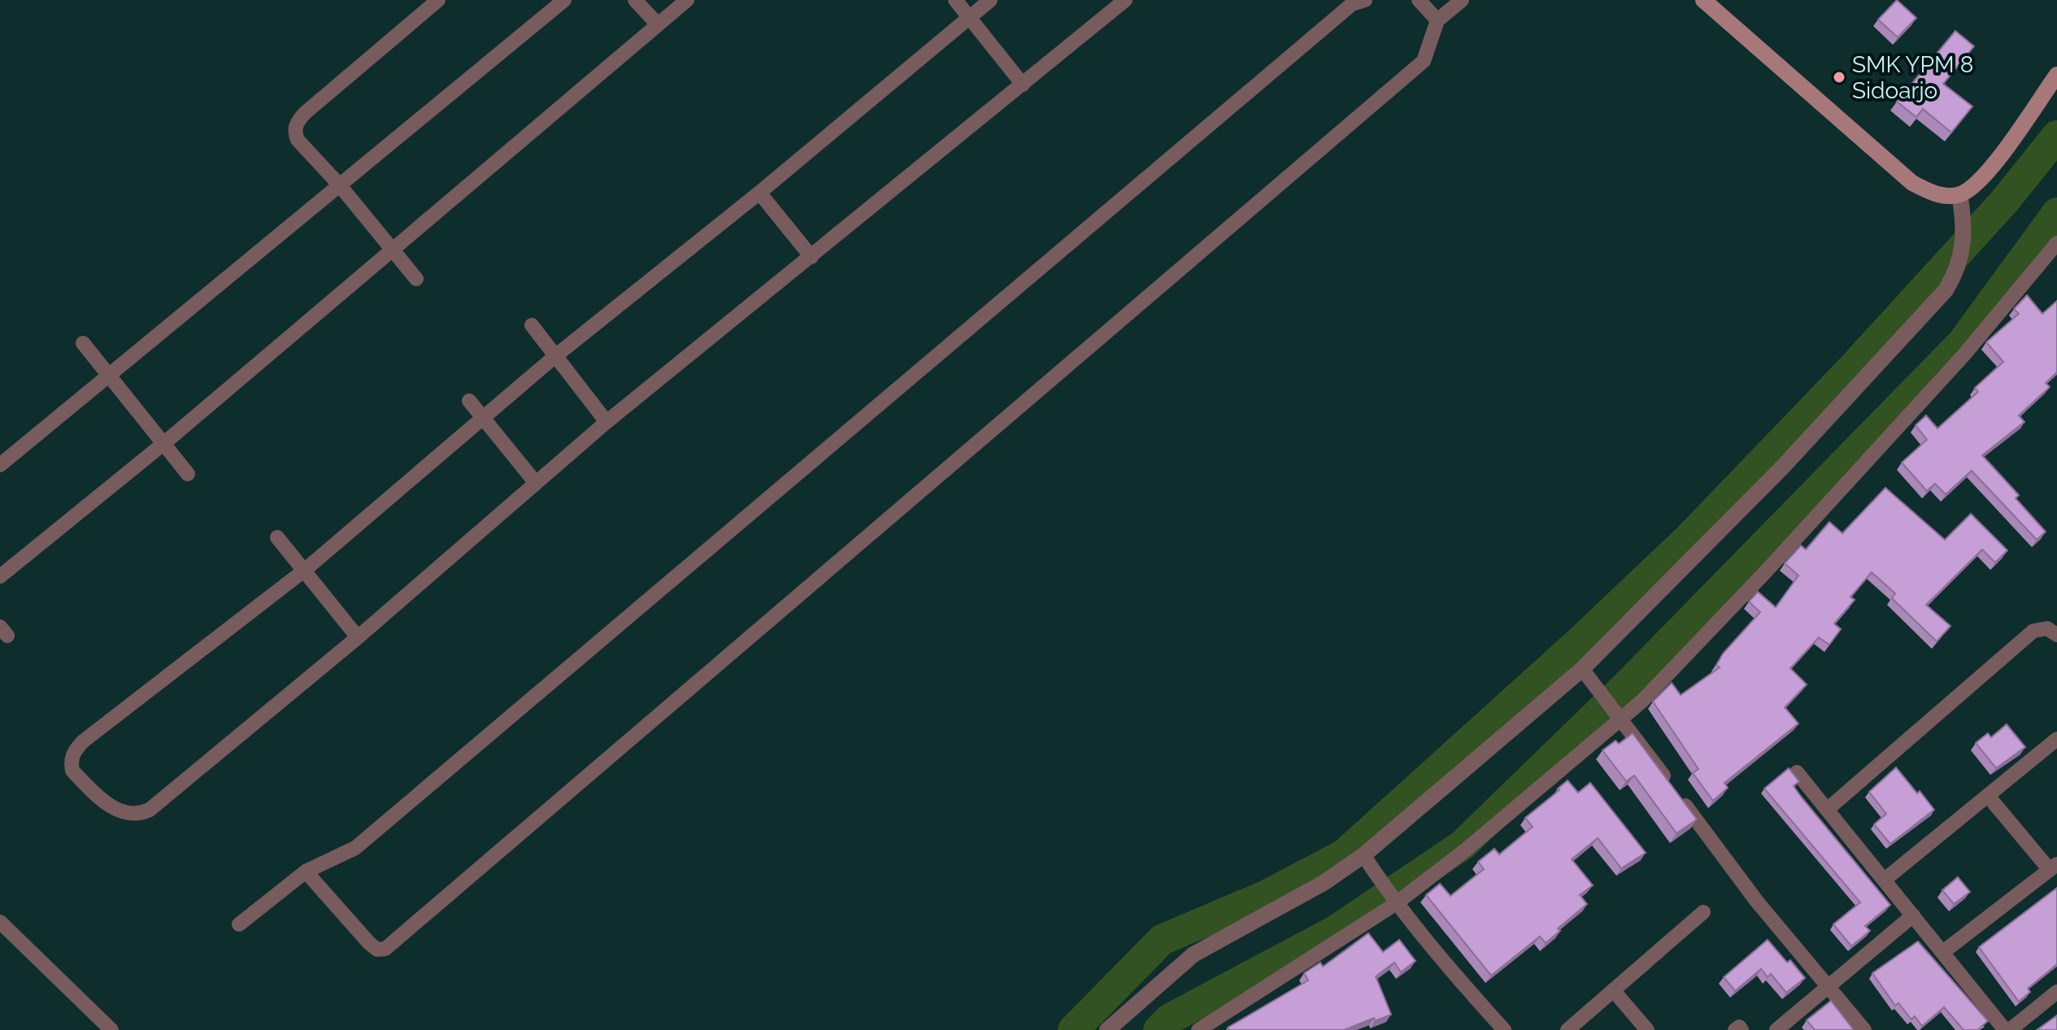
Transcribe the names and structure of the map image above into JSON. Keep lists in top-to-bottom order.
{
  "places": ["SMK YPM 8 Sidoarjo"]
}
